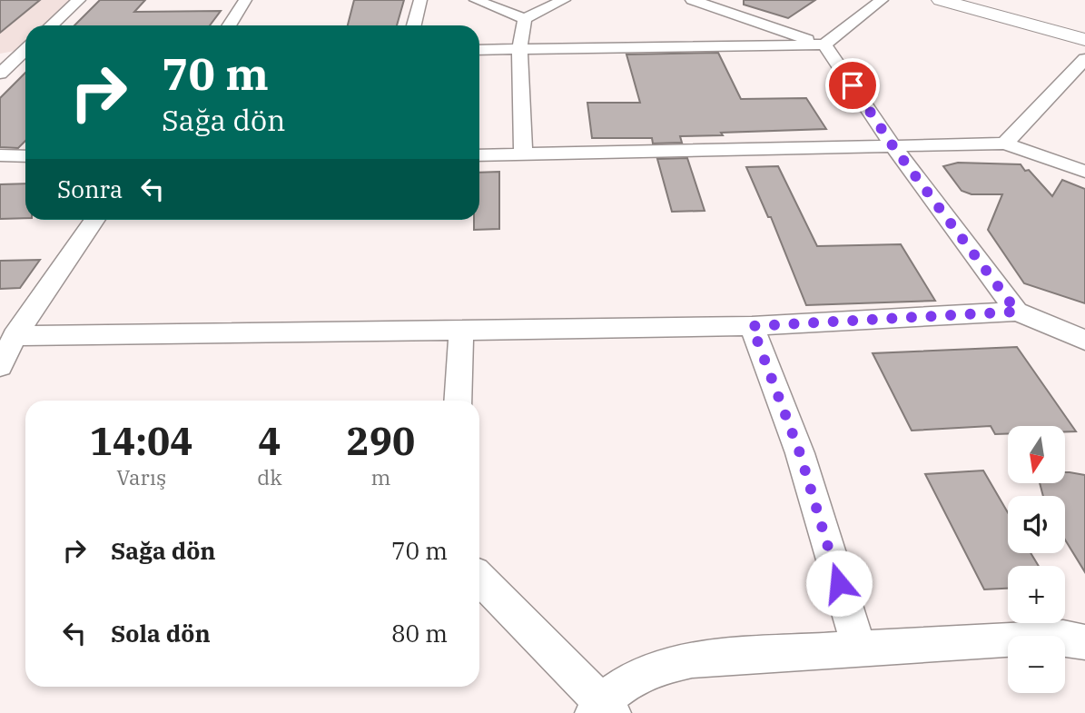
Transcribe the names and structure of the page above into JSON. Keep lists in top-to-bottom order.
{
  "north": "bottom",
  "page": {
    "turn": ["70 m", "Sağa dön"],
    "then": "Sonra",
    "eta": [
      "14:04",
      "Varış",
      "4",
      "dk",
      "290",
      "m"
    ],
    "map_buttons": ["+", "−"],
    "list": [
      {
        "name": "Sağa dön",
        "value": "70 m"
      },
      {
        "name": "Sola dön",
        "value": "80 m"
      }
    ]
  }
}
